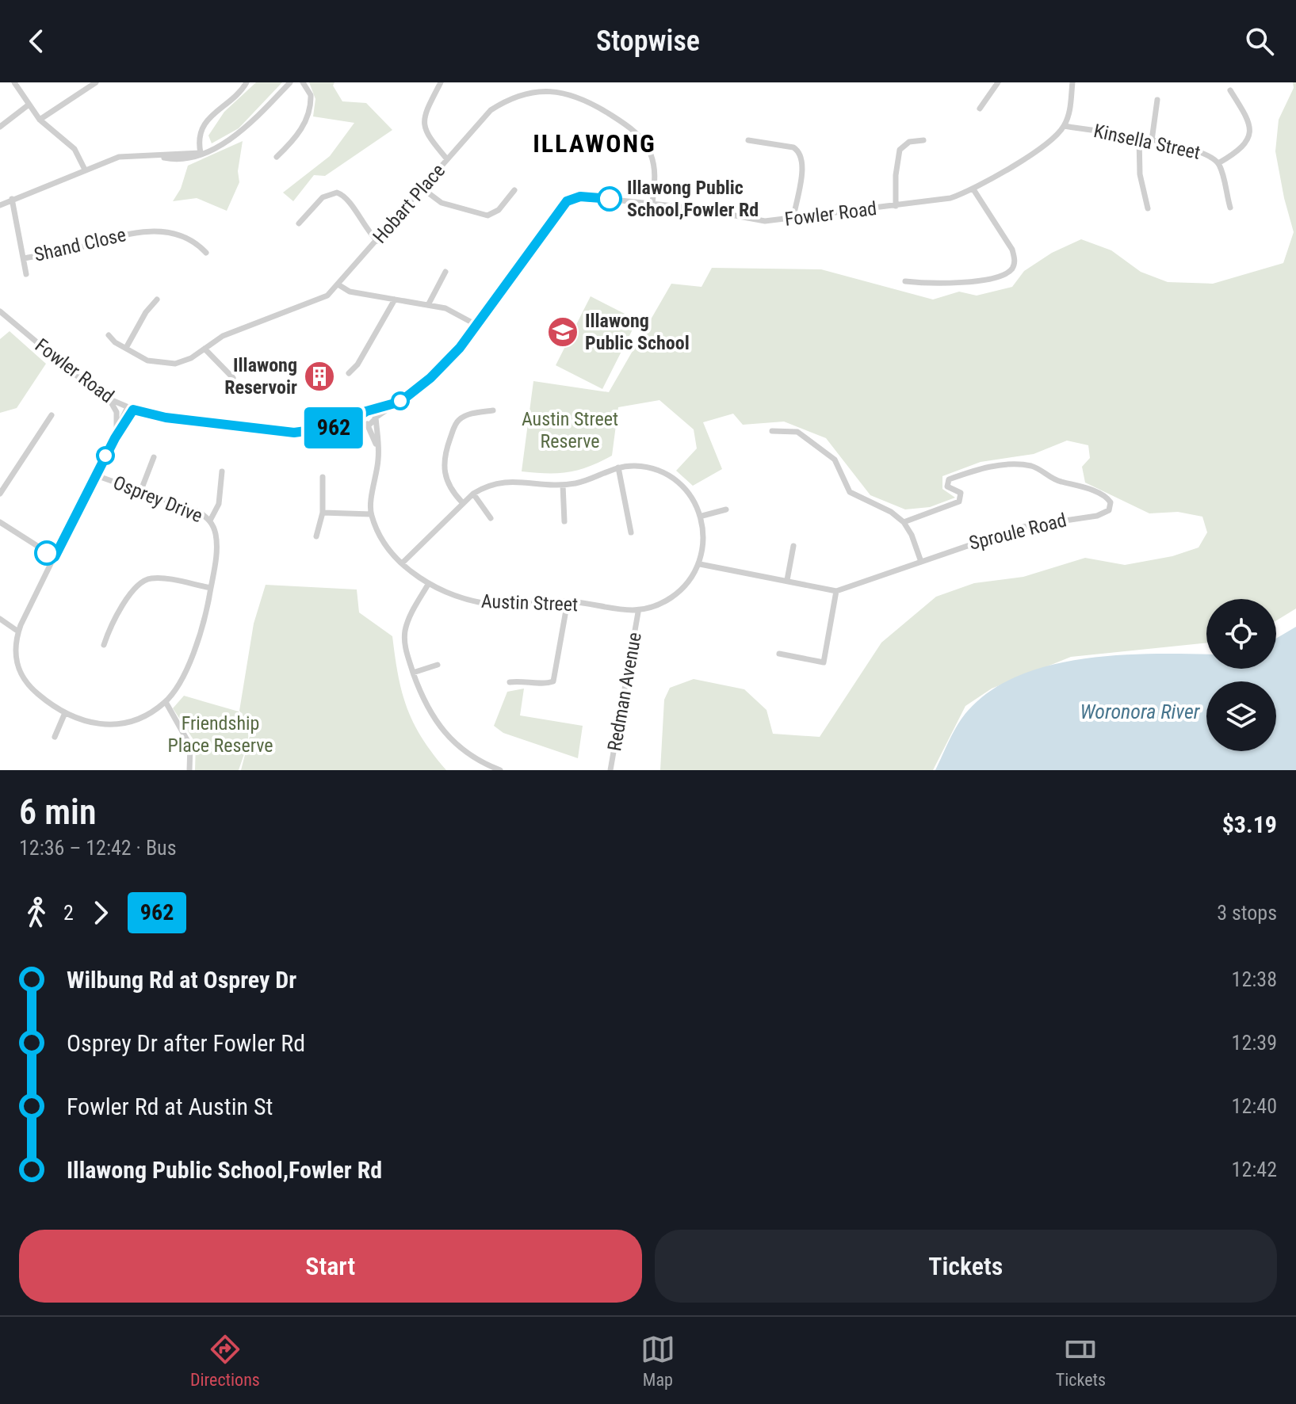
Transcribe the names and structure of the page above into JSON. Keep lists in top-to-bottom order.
{
  "streets": {
    "street": [
      "Kinsella Street",
      "Hobart Place",
      "Fowler Road",
      "Shand Close",
      "Osprey Drive",
      "Sproule Road",
      "Austin Street",
      "Redman Avenue"
    ]
  },
  "crossings": [
    ["Kinsella Street", "Fowler Road"],
    ["Hobart Place", "Fowler Road"],
    ["Fowler Road", "Osprey Drive"],
    ["Austin Street", "Redman Avenue"]
  ],
  "districts": ["ILLAWONG"],
  "water": ["Woronora River"],
  "parks": ["Austin Street Reserve", "Friendship Place Reserve"],
  "places": {
    "other": ["Illawong Public School,Fowler Rd"],
    "school or university": ["Illawong Public School"],
    "building": ["Illawong Reservoir"]
  },
  "lines": ["bus line 962"],
  "page": {
    "header": "Stopwise",
    "on_map": "962",
    "heading": ["6 min", "12:36 – 12:42 · Bus", "$3.19"],
    "legs": ["2", "962", "3 stops"],
    "list": [
      {
        "name": "Wilbung Rd at Osprey Dr",
        "value": "12:38"
      },
      {
        "name": "Osprey Dr after Fowler Rd",
        "value": "12:39"
      },
      {
        "name": "Fowler Rd at Austin St",
        "value": "12:40"
      },
      {
        "name": "Illawong Public School,Fowler Rd",
        "value": "12:42"
      }
    ],
    "buttons": ["Start", "Tickets"],
    "tabs": ["Directions", "Map", "Tickets"]
  }
}
